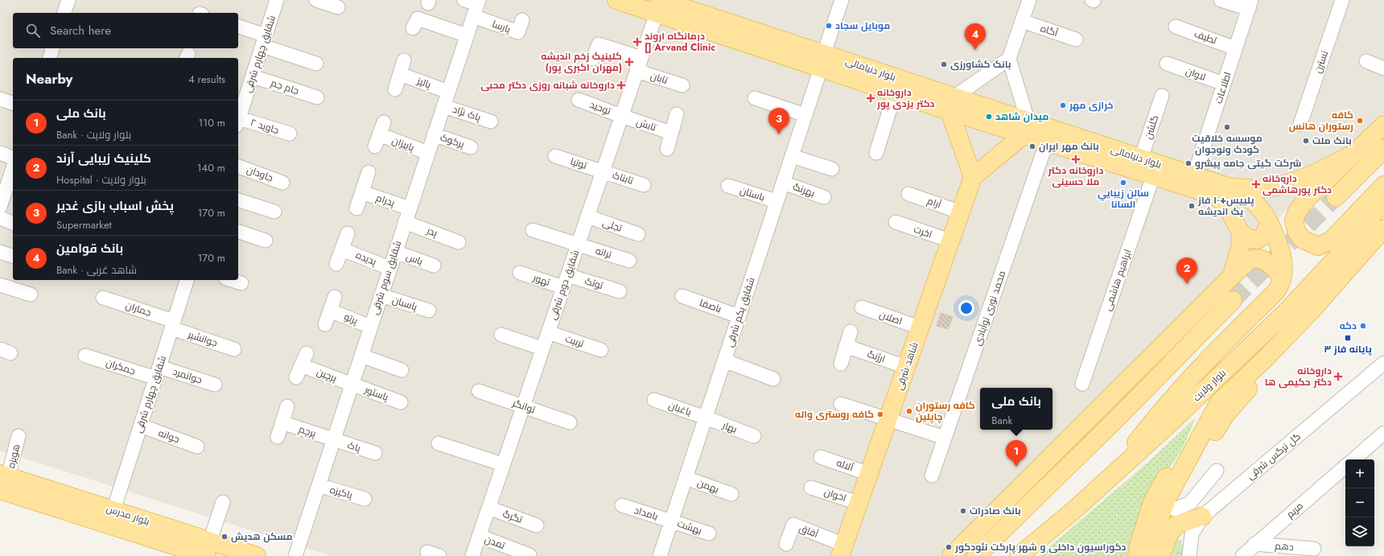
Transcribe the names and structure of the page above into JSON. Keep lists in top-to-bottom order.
{
  "streets": {
    "main road": [
      "بلوار دنیامالی",
      "شاهد شرقی",
      "بلوار ولایت",
      "بلوار مدرس"
    ],
    "street": [
      "پارسا",
      "آگاه",
      "لطیف",
      "شقایق چهارم شرقی",
      "نسترن",
      "لاوان",
      "تابان",
      "پالیز",
      "جام جم",
      "اطلاعات",
      "توحید",
      "پاک نژاد",
      "تابش",
      "جاوید ۲",
      "گلشن",
      "پرکوک",
      "پاییزان",
      "توتیا",
      "جاودان",
      "تابناک",
      "بهرنگ",
      "باستان",
      "پدرام",
      "آرام",
      "تجلی",
      "پدر",
      "اخرت",
      "ترانه",
      "پدیده",
      "یاس",
      "شقایق سوم شرقی",
      "تهور",
      "ابراهیم هاشمی",
      "توتک",
      "شقایق دوم شرقی",
      "پاسبان",
      "باصفا",
      "محمد نوری نوآبادی",
      "جماران",
      "شقایق یکم شرقی",
      "اصلان",
      "پرتو",
      "جوانشیر",
      "تربیت",
      "ارژنگ",
      "جمکران",
      "پرچین",
      "جوانمرد",
      "پاستور",
      "توانگر",
      "باغبان",
      "بهار",
      "پرچم",
      "جوانه",
      "پاک",
      "هویزه",
      "گل نرگس شرقی",
      "آلاله",
      "بهمن",
      "پاکیزه",
      "اخوان",
      "مریم",
      "بامداد",
      "تگرگ",
      "بهشت",
      "آفاق",
      "تمدن",
      "دهم"
    ]
  },
  "crossings": [
    ["پارسا", "شقایق سوم شرقی"],
    ["لطیف", "اطلاعات"],
    ["شقایق چهارم شرقی", "جام جم"],
    ["شقایق چهارم شرقی", "جماران"],
    ["شقایق چهارم شرقی", "جوانشیر"],
    ["شقایق چهارم شرقی", "جمکران"],
    ["شقایق چهارم شرقی", "جوانمرد"],
    ["شقایق چهارم شرقی", "جوانه"],
    ["شقایق چهارم شرقی", "بلوار مدرس"],
    ["بلوار دنیامالی", "اطلاعات"],
    ["بلوار دنیامالی", "گلشن"],
    ["بلوار دنیامالی", "ابراهیم هاشمی"],
    ["بلوار دنیامالی", "شقایق دوم شرقی"],
    ["بلوار دنیامالی", "محمد نوری نوآبادی"],
    ["بلوار دنیامالی", "شقایق یکم شرقی"],
    ["لاوان", "اطلاعات"],
    ["تابان", "شقایق دوم شرقی"],
    ["پالیز", "شقایق سوم شرقی"],
    ["توحید", "تابش"],
    ["توحید", "شقایق دوم شرقی"],
    ["پاک نژاد", "شقایق سوم شرقی"],
    ["تابش", "شقایق دوم شرقی"],
    ["پرکوک", "شقایق سوم شرقی"],
    ["پاییزان", "شقایق سوم شرقی"],
    ["توتیا", "تابناک"],
    ["توتیا", "شقایق دوم شرقی"],
    ["تابناک", "شقایق دوم شرقی"],
    ["بهرنگ", "شقایق یکم شرقی"],
    ["باستان", "شقایق یکم شرقی"],
    ["پدرام", "شقایق سوم شرقی"],
    ["آرام", "شاهد شرقی"],
    ["تجلی", "شقایق دوم شرقی"],
    ["پدر", "شقایق سوم شرقی"],
    ["اخرت", "شاهد شرقی"],
    ["ترانه", "شقایق دوم شرقی"],
    ["پدیده", "شقایق سوم شرقی"],
    ["یاس", "شقایق سوم شرقی"],
    ["شقایق سوم شرقی", "پاسبان"],
    ["شقایق سوم شرقی", "پرتو"],
    ["شقایق سوم شرقی", "پرچین"],
    ["شقایق سوم شرقی", "پاستور"],
    ["شقایق سوم شرقی", "پرچم"],
    ["شقایق سوم شرقی", "پاک"],
    ["شقایق سوم شرقی", "پاکیزه"],
    ["تهور", "توتک"],
    ["تهور", "شقایق دوم شرقی"],
    ["توتک", "شقایق دوم شرقی"],
    ["شقایق دوم شرقی", "تربیت"],
    ["شقایق دوم شرقی", "توانگر"],
    ["شقایق دوم شرقی", "تگرگ"],
    ["شقایق دوم شرقی", "تمدن"],
    ["باصفا", "شقایق یکم شرقی"],
    ["جماران", "جوانشیر"],
    ["شقایق یکم شرقی", "باغبان"],
    ["شقایق یکم شرقی", "بهار"],
    ["شقایق یکم شرقی", "بهمن"],
    ["شقایق یکم شرقی", "بامداد"],
    ["شقایق یکم شرقی", "بهشت"],
    ["اصلان", "شاهد شرقی"],
    ["ارژنگ", "شاهد شرقی"],
    ["شاهد شرقی", "آلاله"],
    ["شاهد شرقی", "اخوان"],
    ["شاهد شرقی", "آفاق"],
    ["جمکران", "جوانمرد"],
    ["پرچین", "پاستور"],
    ["باغبان", "بهار"],
    ["پرچم", "پاک"],
    ["هویزه", "بلوار مدرس"],
    ["مریم", "دهم"],
    ["بامداد", "بهشت"]
  ],
  "places": {
    "other": [
      "موبایل سجاد",
      "بانک کشاورزی",
      "خرازی مهر",
      "میدان شاهد",
      "کافه رستوران هانس",
      "موسسه خلاقیت کودک ونوجوان",
      "بانک ملت",
      "بانک مهر ایران",
      "شرکت گیتی جامه پیشرو",
      "سالن زيبايي السانا",
      "پلییس+١٠ فاز یک اندیشه",
      "دکه",
      "کافه رستوران چاپلین",
      "کافه روستری واله",
      "بانک صادرات",
      "مسکن هدیش",
      "دکوراسیون داخلی و شهر پارکت نئودکور"
    ],
    "health": [
      "درمانگاه اروند [] Arvand Clinic",
      "کلینیک زخم اندیشه (مهران اکبری پور)",
      "داروخانه شبانه روزی دکتر محبی",
      "داروخانه دکتر یزدی پور",
      "داروخانه دکتر ملا حسینی",
      "داروخانه دکتر پورهاشمی",
      "داروخانه دکتر حکیمی ها"
    ],
    "transit": ["پایانه فاز ۳"]
  },
  "page": {
    "search": "Search here",
    "pins": [
      "4",
      "3",
      "2",
      "1"
    ],
    "heading": ["Nearby", "4 results"],
    "list": [
      {
        "mark": "1",
        "name": "بانک ملی",
        "note": "Bank · بلوار ولایت",
        "value": "110 m"
      },
      {
        "mark": "2",
        "name": "کلینیک زیبایی آرند",
        "note": "Hospital · بلوار ولایت",
        "value": "140 m"
      },
      {
        "mark": "3",
        "name": "پخش اسباب بازی غدیر",
        "note": "Supermarket",
        "value": "170 m"
      },
      {
        "mark": "4",
        "name": "بانک قوامین",
        "note": "Bank · شاهد غربی",
        "value": "170 m"
      }
    ],
    "popup": ["بانک ملی", "Bank"],
    "map_buttons": ["+", "−"]
  }
}
